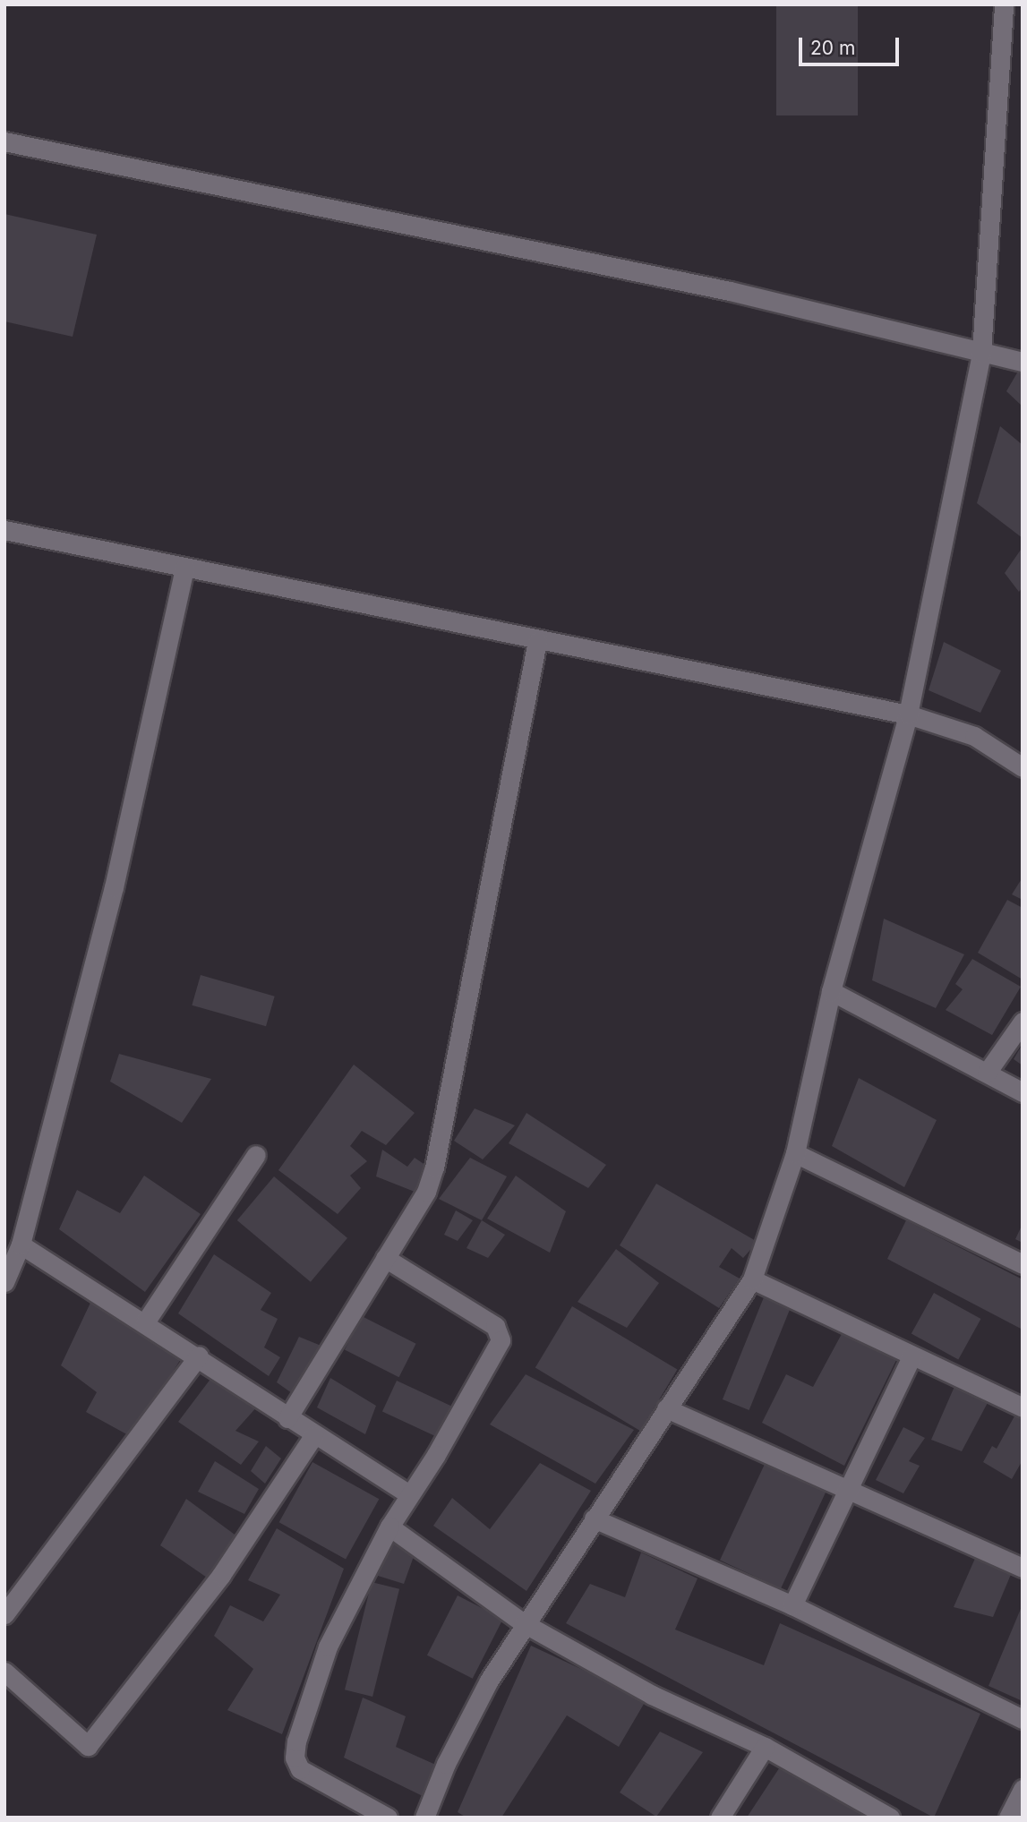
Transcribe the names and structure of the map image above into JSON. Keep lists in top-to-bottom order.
{
  "scale_bar": "20 m"
}
